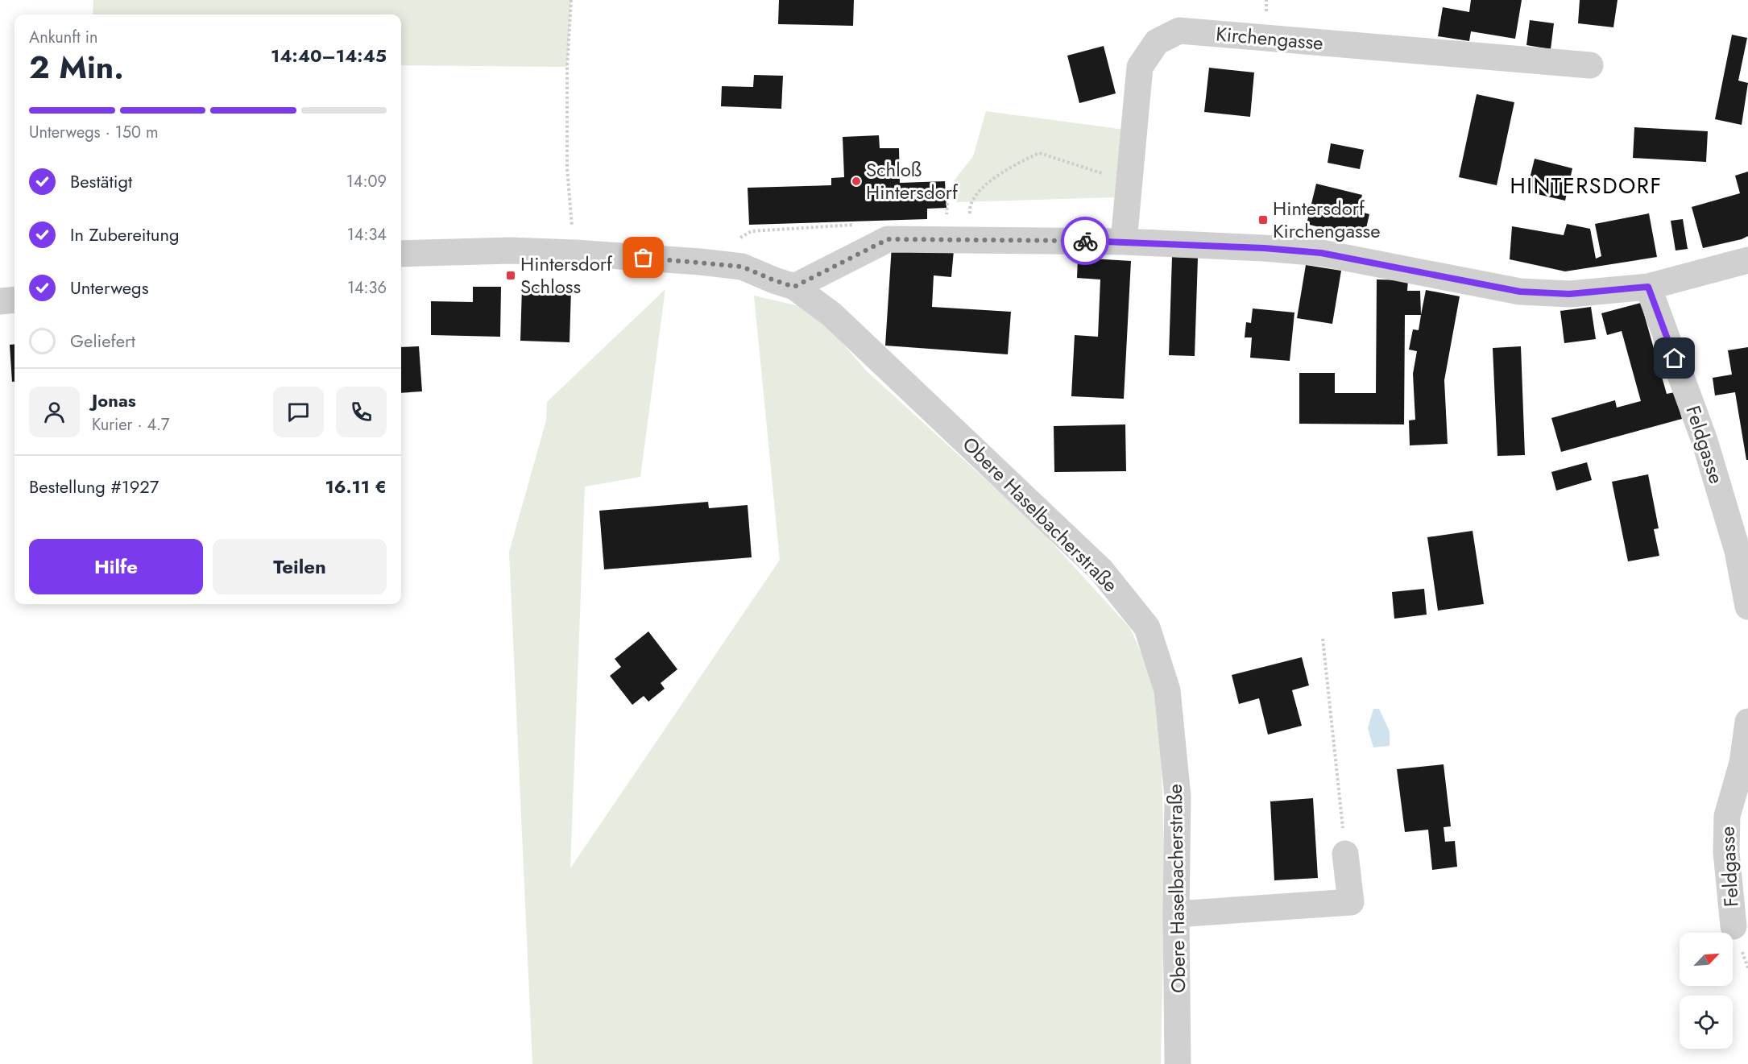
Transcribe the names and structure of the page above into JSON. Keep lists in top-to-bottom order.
{
  "streets": {
    "street": ["Kirchengasse", "Feldgasse", "Obere Haselbacherstraße"]
  },
  "districts": ["HINTERSDORF"],
  "places": {
    "other": ["Schloß Hintersdorf"],
    "transit": ["Hintersdorf Kirchengasse", "Hintersdorf Schloss"]
  },
  "north": "top right",
  "page": {
    "heading": ["2 Min.", "Ankunft in", "14:40–14:45"],
    "panel": [
      "Jonas",
      "Kurier · 4.7",
      "Bestellung #1927",
      "16.11 €"
    ],
    "bar": "Unterwegs · 150 m",
    "list": [
      ["Bestätigt", "14:09"],
      ["In Zubereitung", "14:34"],
      ["Unterwegs", "14:36"],
      "Geliefert"
    ],
    "buttons": ["Hilfe", "Teilen"]
  }
}
